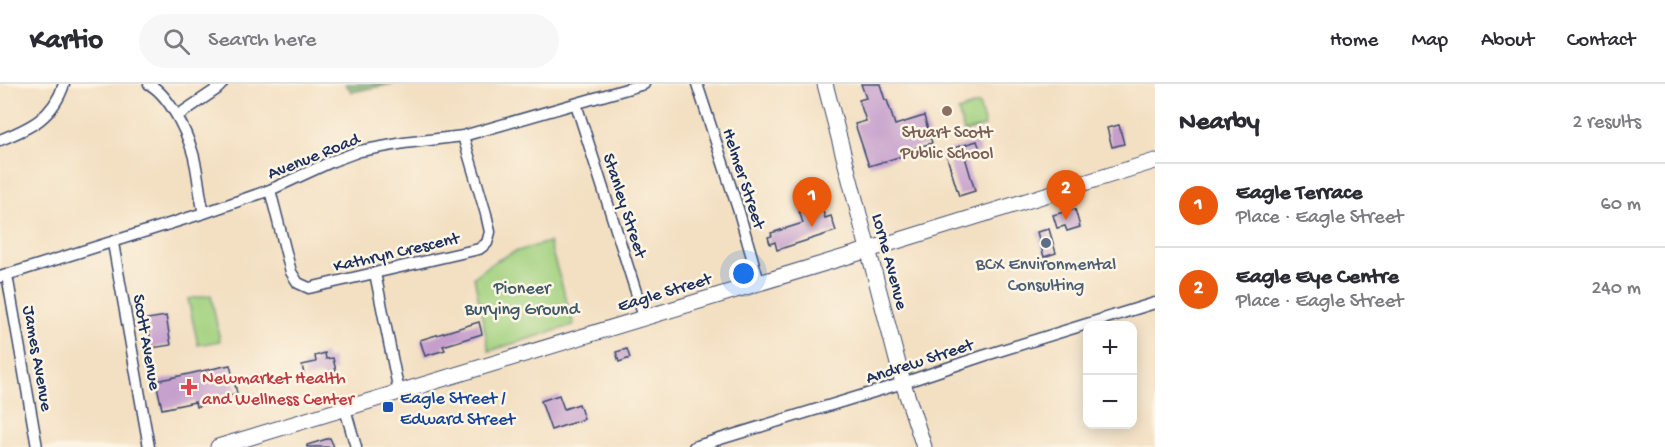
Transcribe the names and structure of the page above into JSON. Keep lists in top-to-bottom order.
{
  "streets": {
    "main road": ["Lorne Avenue", "Eagle Street"],
    "street": [
      "Avenue Road",
      "Helmer Street",
      "Stanley Street",
      "Kathryn Crescent",
      "Scott Avenue",
      "James Avenue",
      "Andrew Street"
    ]
  },
  "crossings": [
    ["Avenue Road", "Stanley Street"],
    ["Avenue Road", "Kathryn Crescent"],
    ["Avenue Road", "Scott Avenue"],
    ["Avenue Road", "James Avenue"],
    ["Helmer Street", "Eagle Street"],
    ["Stanley Street", "Eagle Street"],
    ["Lorne Avenue", "Eagle Street"],
    ["Lorne Avenue", "Andrew Street"]
  ],
  "parks": ["Pioneer Burying Ground"],
  "places": {
    "other": ["Stuart Scott Public School", "BCX Environmental Consulting"],
    "health": ["Newmarket Health and Wellness Center"],
    "transit": ["Eagle Street / Edward Street"]
  },
  "page": {
    "header": "Kartio",
    "search": "Search here",
    "nav": [
      "Home",
      "Map",
      "About",
      "Contact"
    ],
    "heading": ["Nearby", "2 results"],
    "list": [
      {
        "mark": "1",
        "name": "Eagle Terrace",
        "note": "Place · Eagle Street",
        "value": "60 m"
      },
      {
        "mark": "2",
        "name": "Eagle Eye Centre",
        "note": "Place · Eagle Street",
        "value": "240 m"
      }
    ],
    "pins": ["2", "1"],
    "map_buttons": ["+", "−"]
  }
}
